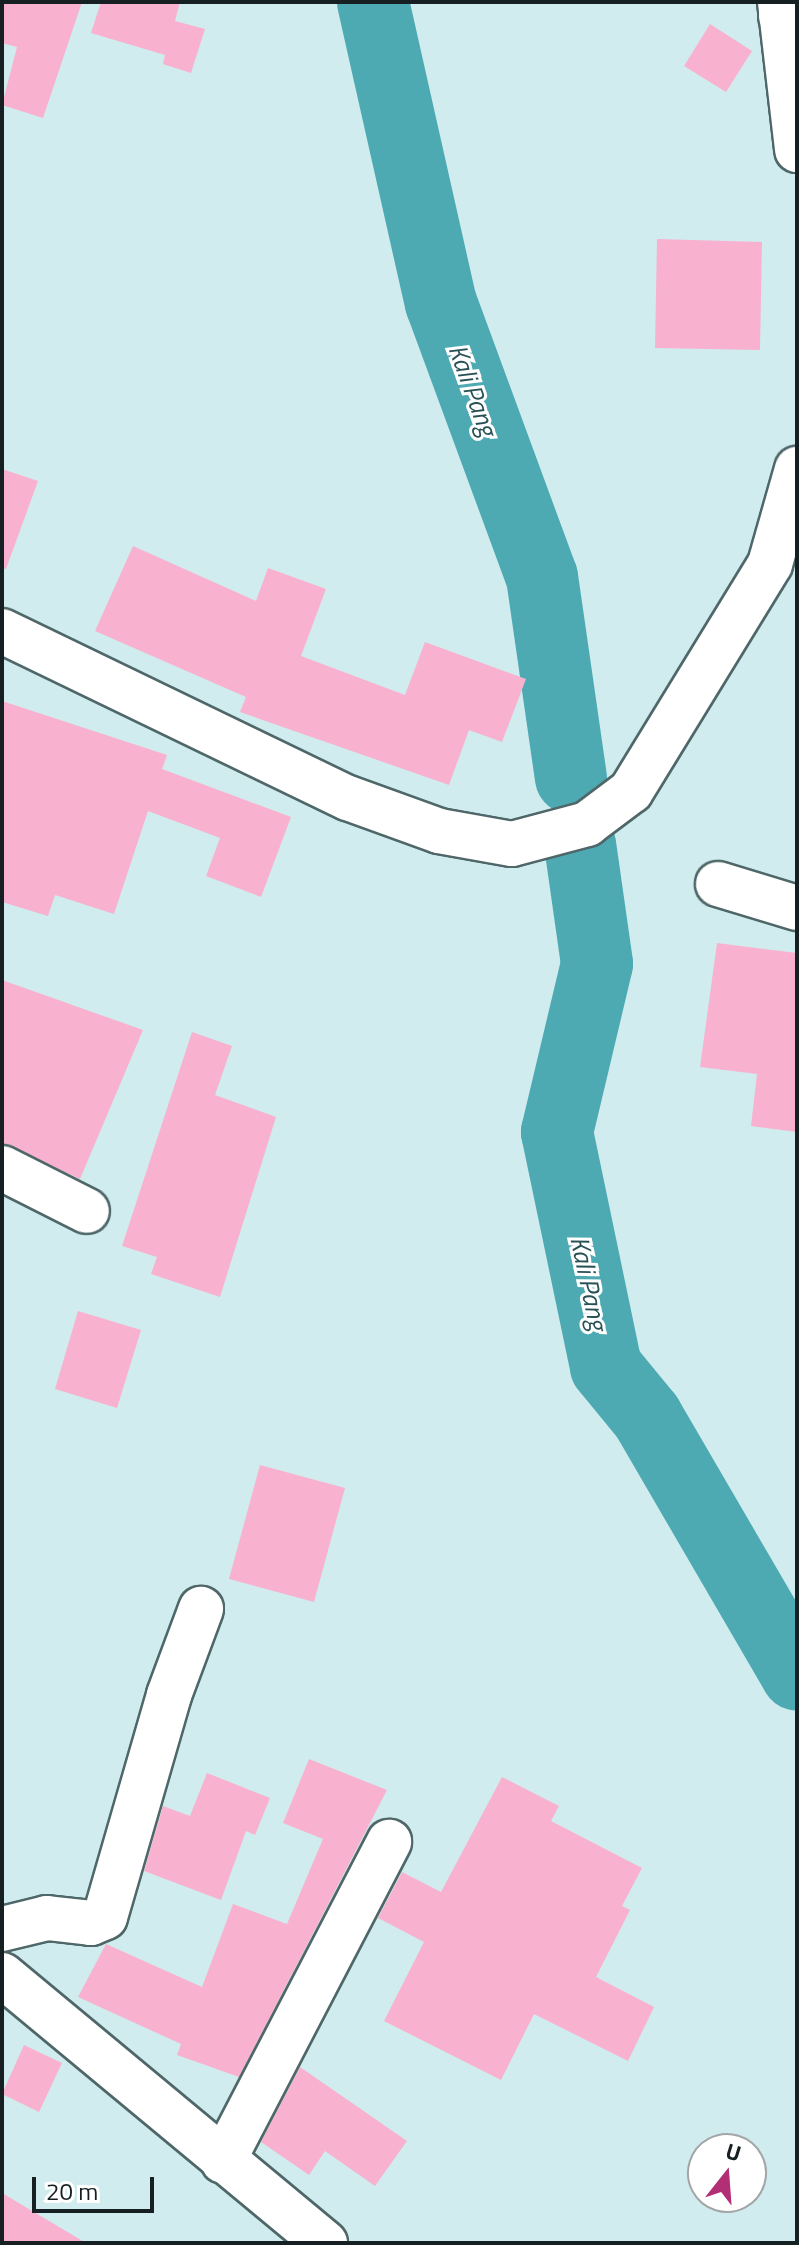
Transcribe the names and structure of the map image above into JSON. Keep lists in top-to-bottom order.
{
  "water": ["Kali Pang"],
  "scale_bar": "20 m",
  "north": "top"
}
